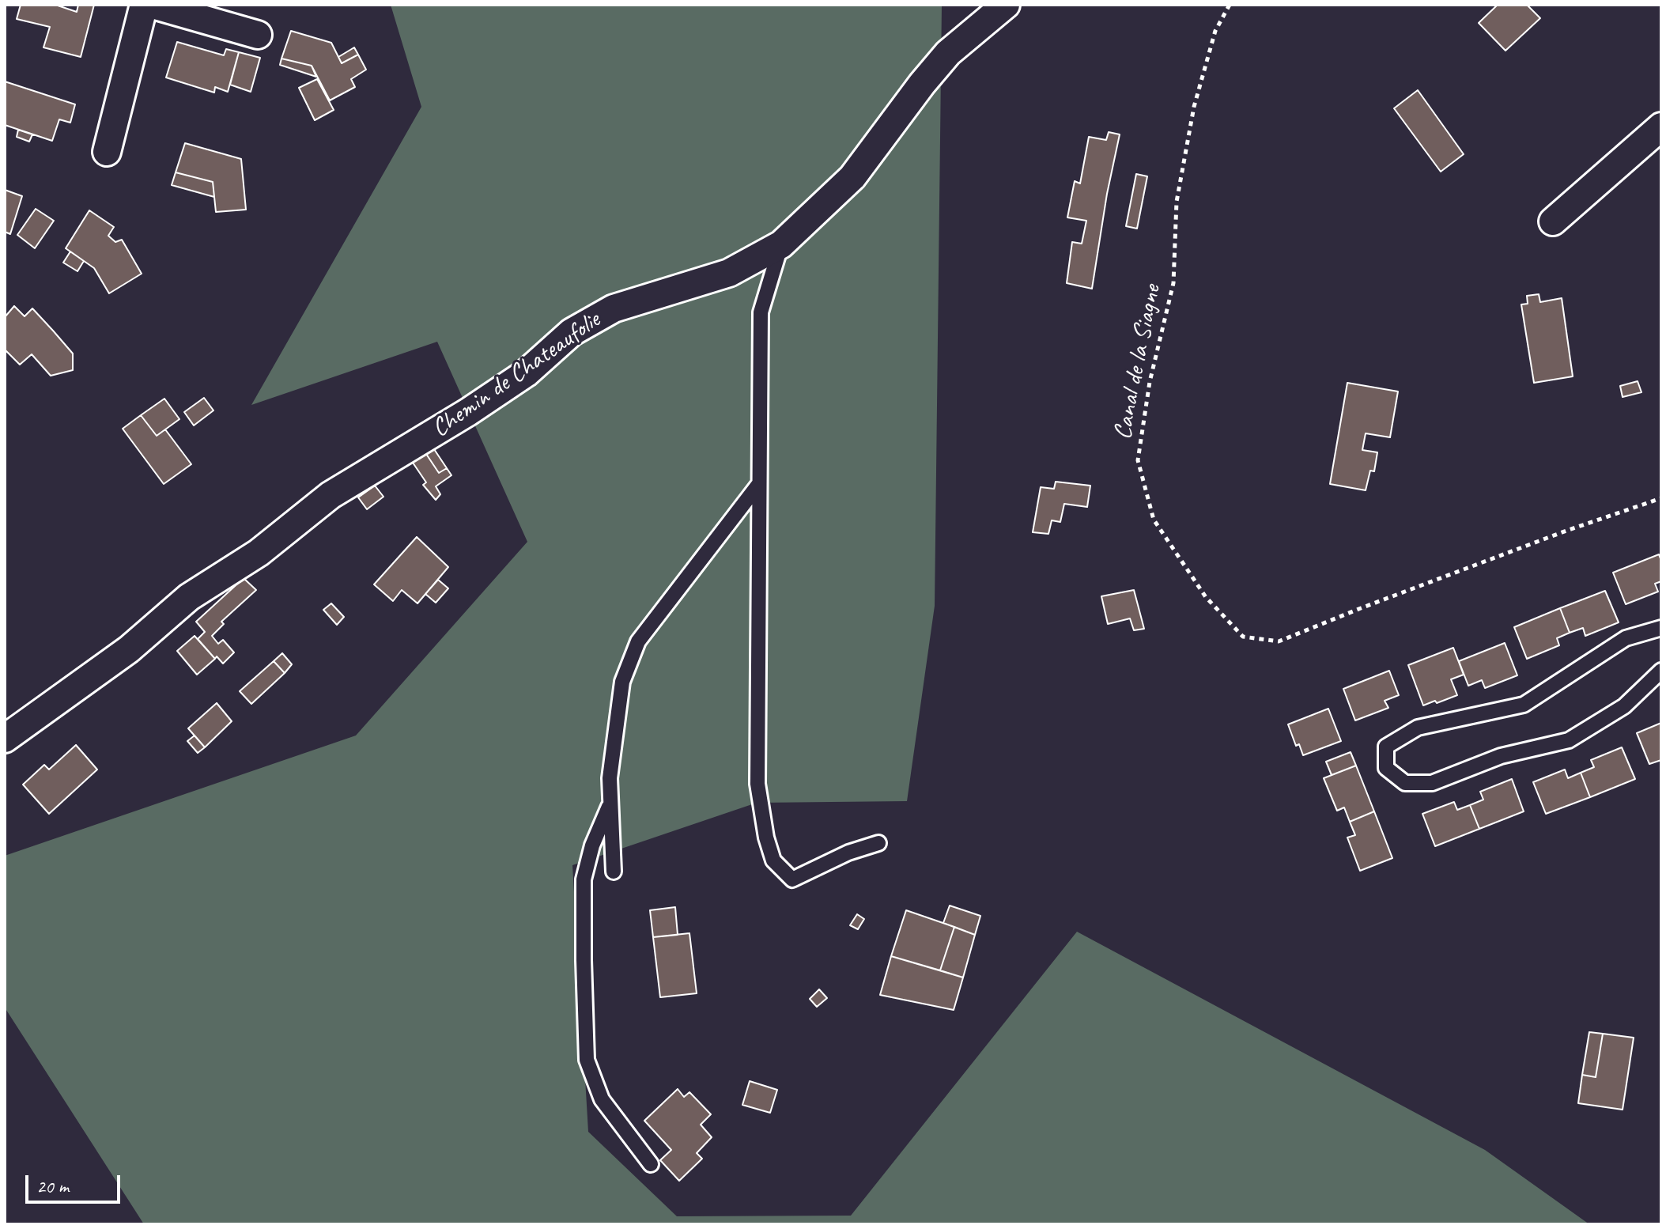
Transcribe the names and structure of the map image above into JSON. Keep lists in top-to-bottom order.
{
  "streets": {
    "street": ["Chemin de Chateaufolie"],
    "path": ["Canal de la Siagne"]
  },
  "scale_bar": "20 m"
}
